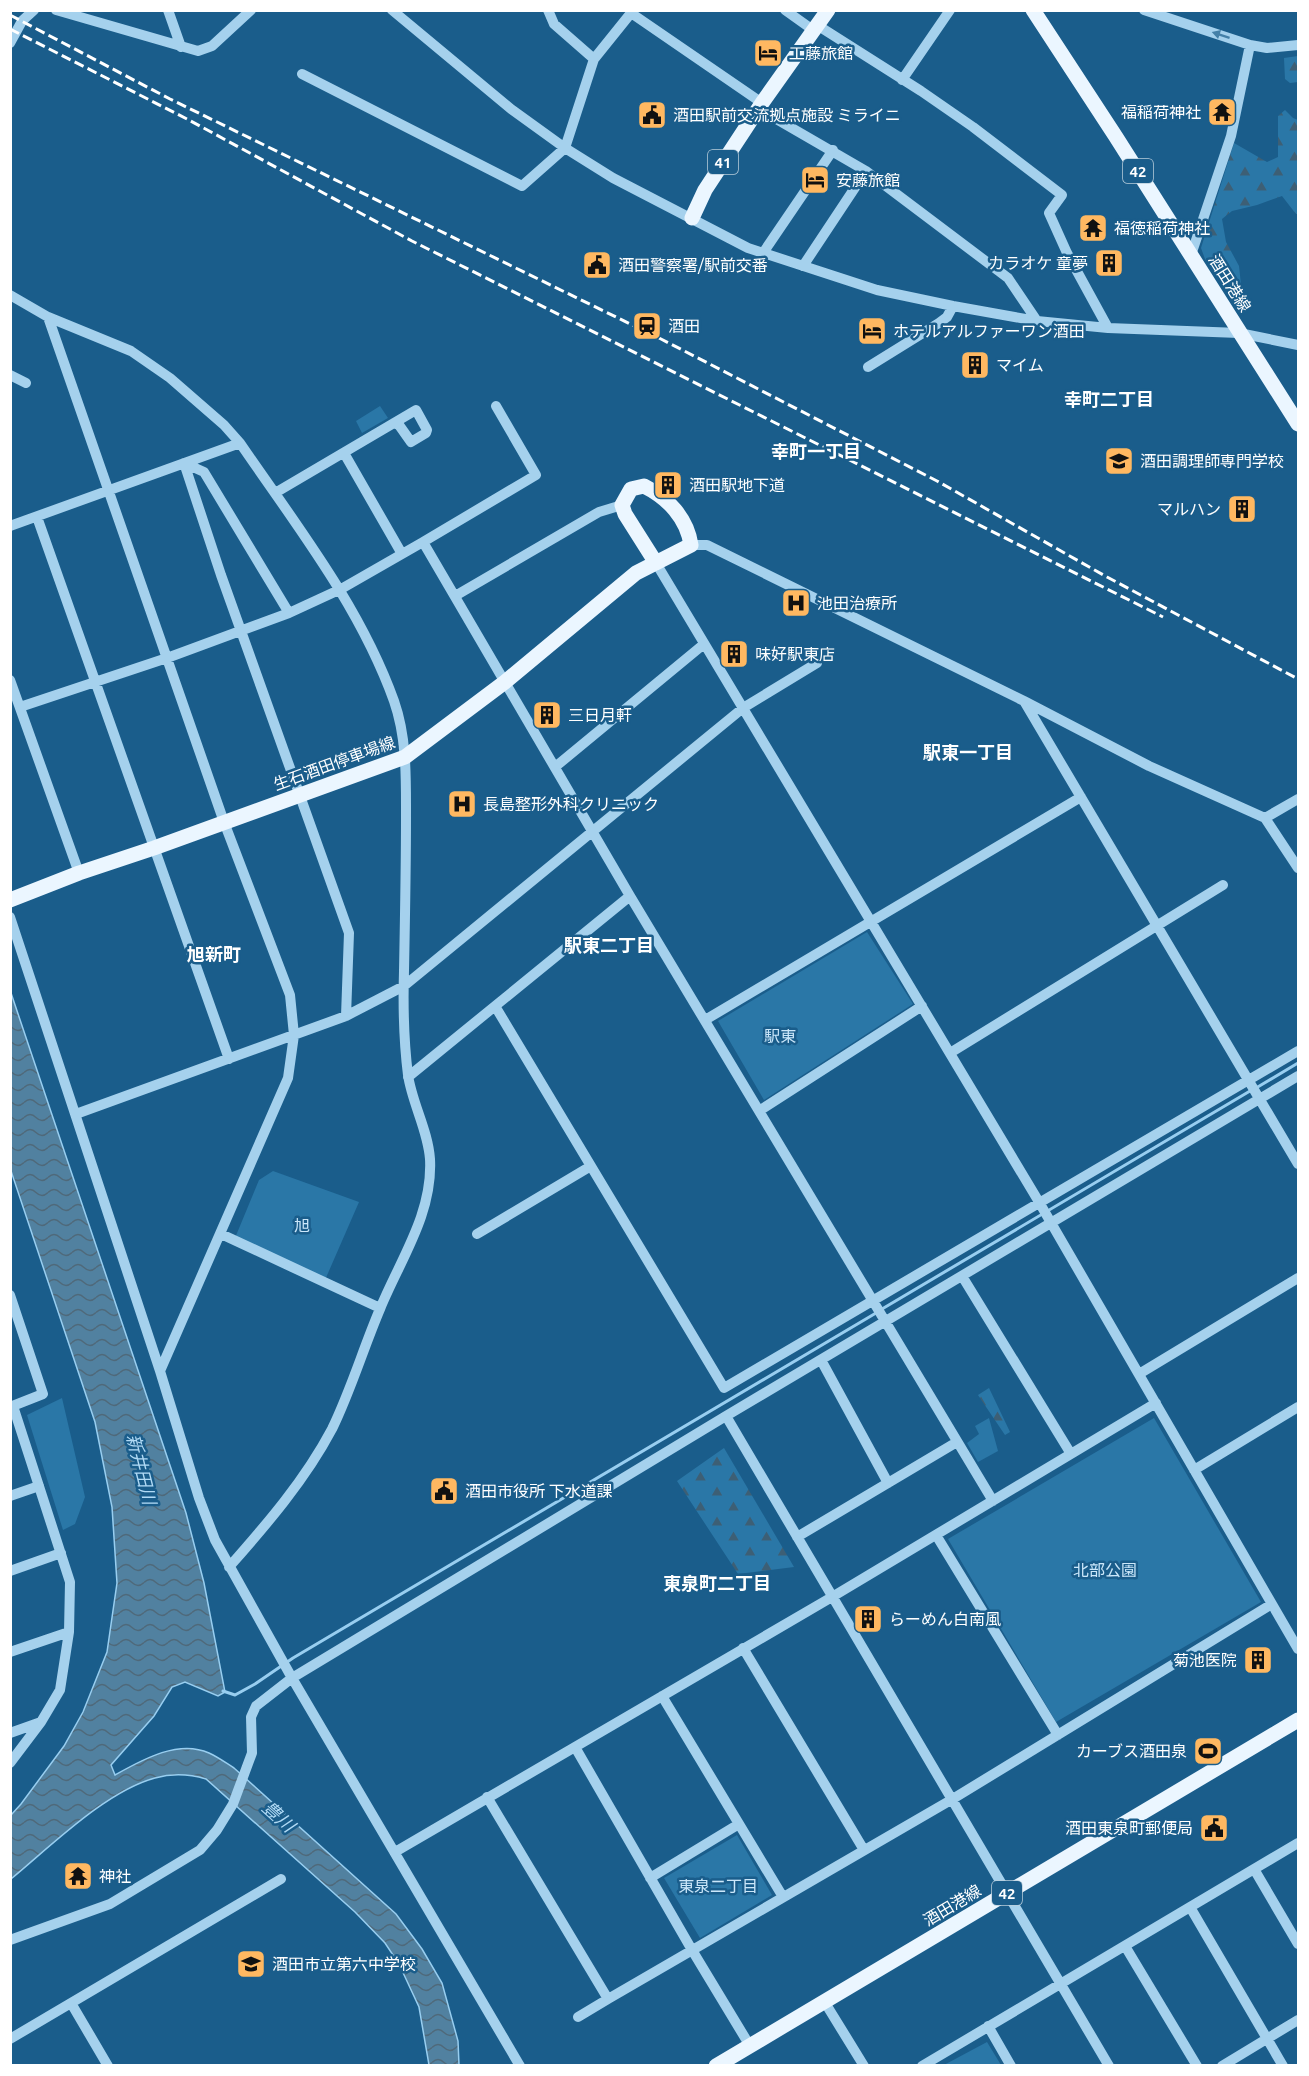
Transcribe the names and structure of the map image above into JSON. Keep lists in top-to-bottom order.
{
  "streets": {
    "main road": [
      "41",
      "42",
      "酒田港線",
      "生石酒田停車場線"
    ]
  },
  "districts": [
    "幸町二丁目",
    "幸町一丁目",
    "駅東一丁目",
    "駅東二丁目",
    "旭新町",
    "東泉町二丁目"
  ],
  "water": ["新井田川", "豊川"],
  "parks": [
    "駅東",
    "旭",
    "北部公園",
    "東泉二丁目"
  ],
  "places": {
    "hotel": ["工藤旅館", "安藤旅館", "ホテルアルファーワン酒田"],
    "temple": ["福稲荷神社", "福徳稲荷神社", "神社"],
    "public building": [
      "酒田駅前交流拠点施設 ミライニ",
      "酒田警察署/駅前交番",
      "酒田市役所 下水道課",
      "酒田東泉町郵便局"
    ],
    "building": [
      "カラオケ 童夢",
      "マイム",
      "酒田駅地下道",
      "マルハン",
      "味好駅東店",
      "三日月軒",
      "らーめん白南風",
      "菊池医院"
    ],
    "station": ["酒田"],
    "school or university": ["酒田調理師専門学校", "酒田市立第六中学校"],
    "hospital": ["池田治療所", "長島整形外科クリニック"],
    "sports": ["カーブス酒田泉"]
  }
}
